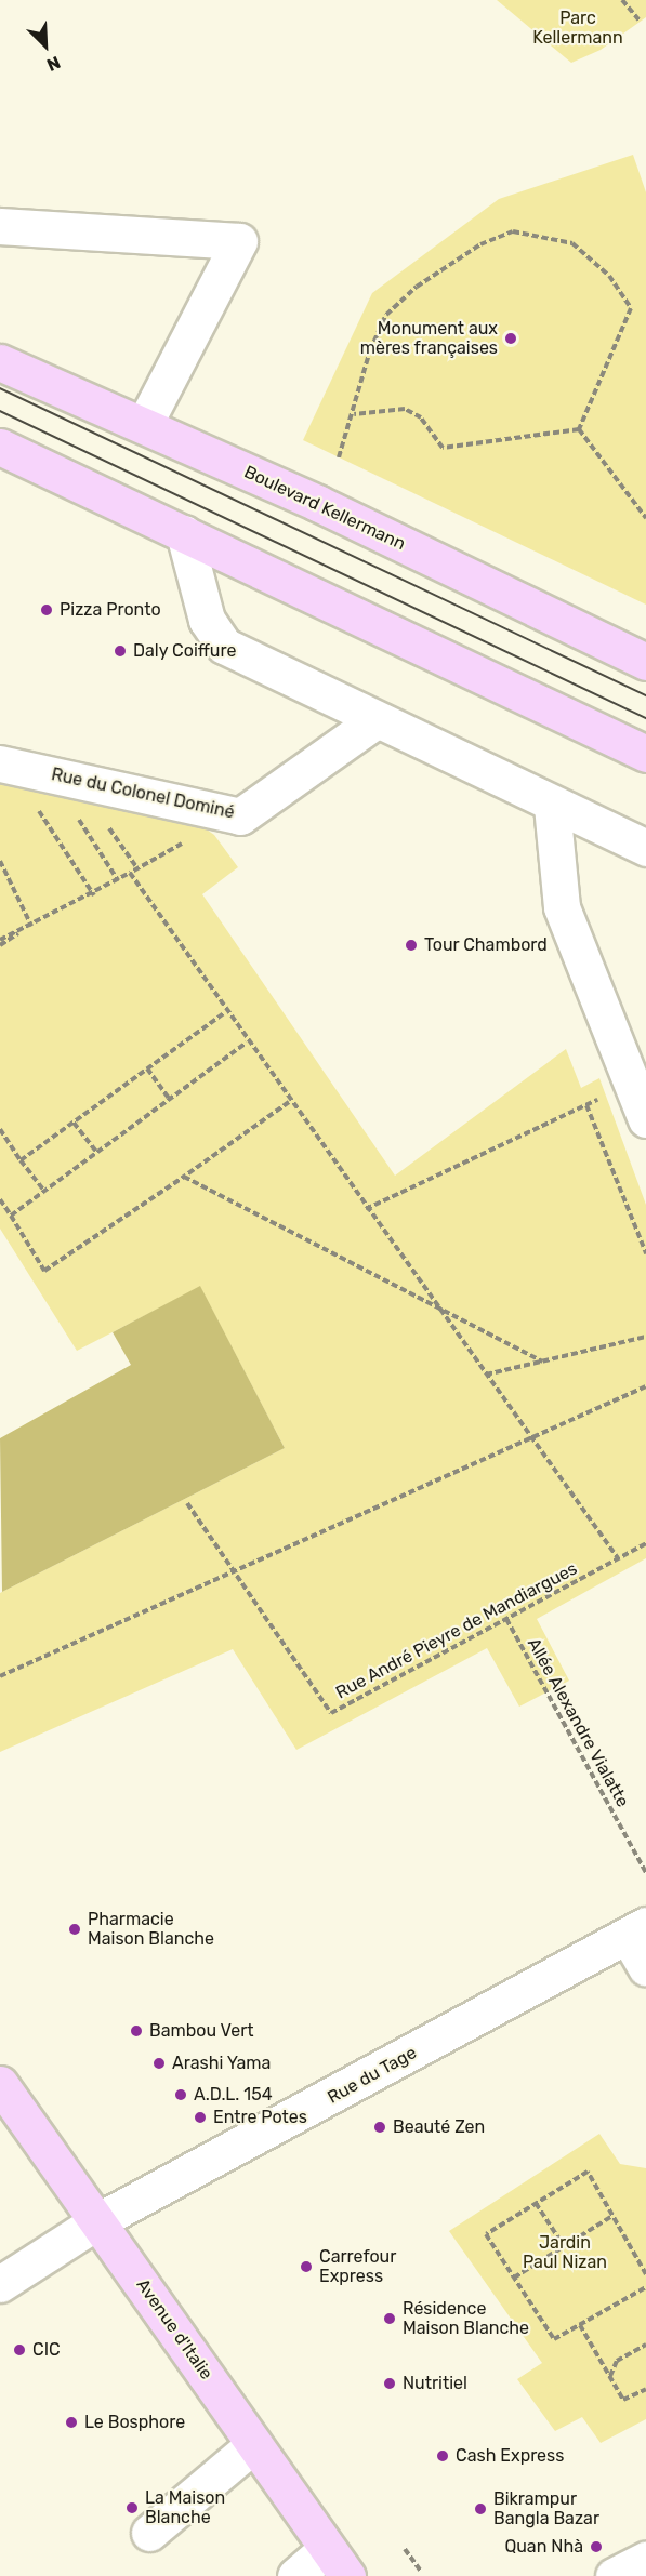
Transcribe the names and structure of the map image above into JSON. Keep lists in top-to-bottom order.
{
  "streets": {
    "main road": ["Boulevard Kellermann", "Avenue d'Italie"],
    "street": ["Rue du Colonel Dominé", "Rue du Tage"],
    "path": ["Rue André Pieyre de Mandiargues", "Allée Alexandre Vialatte"]
  },
  "crossings": [
    ["Rue André Pieyre de Mandiargues", "Allée Alexandre Vialatte"],
    ["Rue du Tage", "Avenue d'Italie"]
  ],
  "parks": ["Parc Kellermann", "Jardin Paul Nizan"],
  "places": [
    "Monument aux mères françaises",
    "Pizza Pronto",
    "Daly Coiffure",
    "Tour Chambord",
    "Pharmacie Maison Blanche",
    "Bambou Vert",
    "Arashi Yama",
    "A.D.L. 154",
    "Entre Potes",
    "Beauté Zen",
    "Carrefour Express",
    "Résidence Maison Blanche",
    "CIC",
    "Nutritiel",
    "Le Bosphore",
    "Cash Express",
    "La Maison Blanche",
    "Bikrampur Bangla Bazar",
    "Quan Nhà"
  ],
  "north": "bottom right"
}
